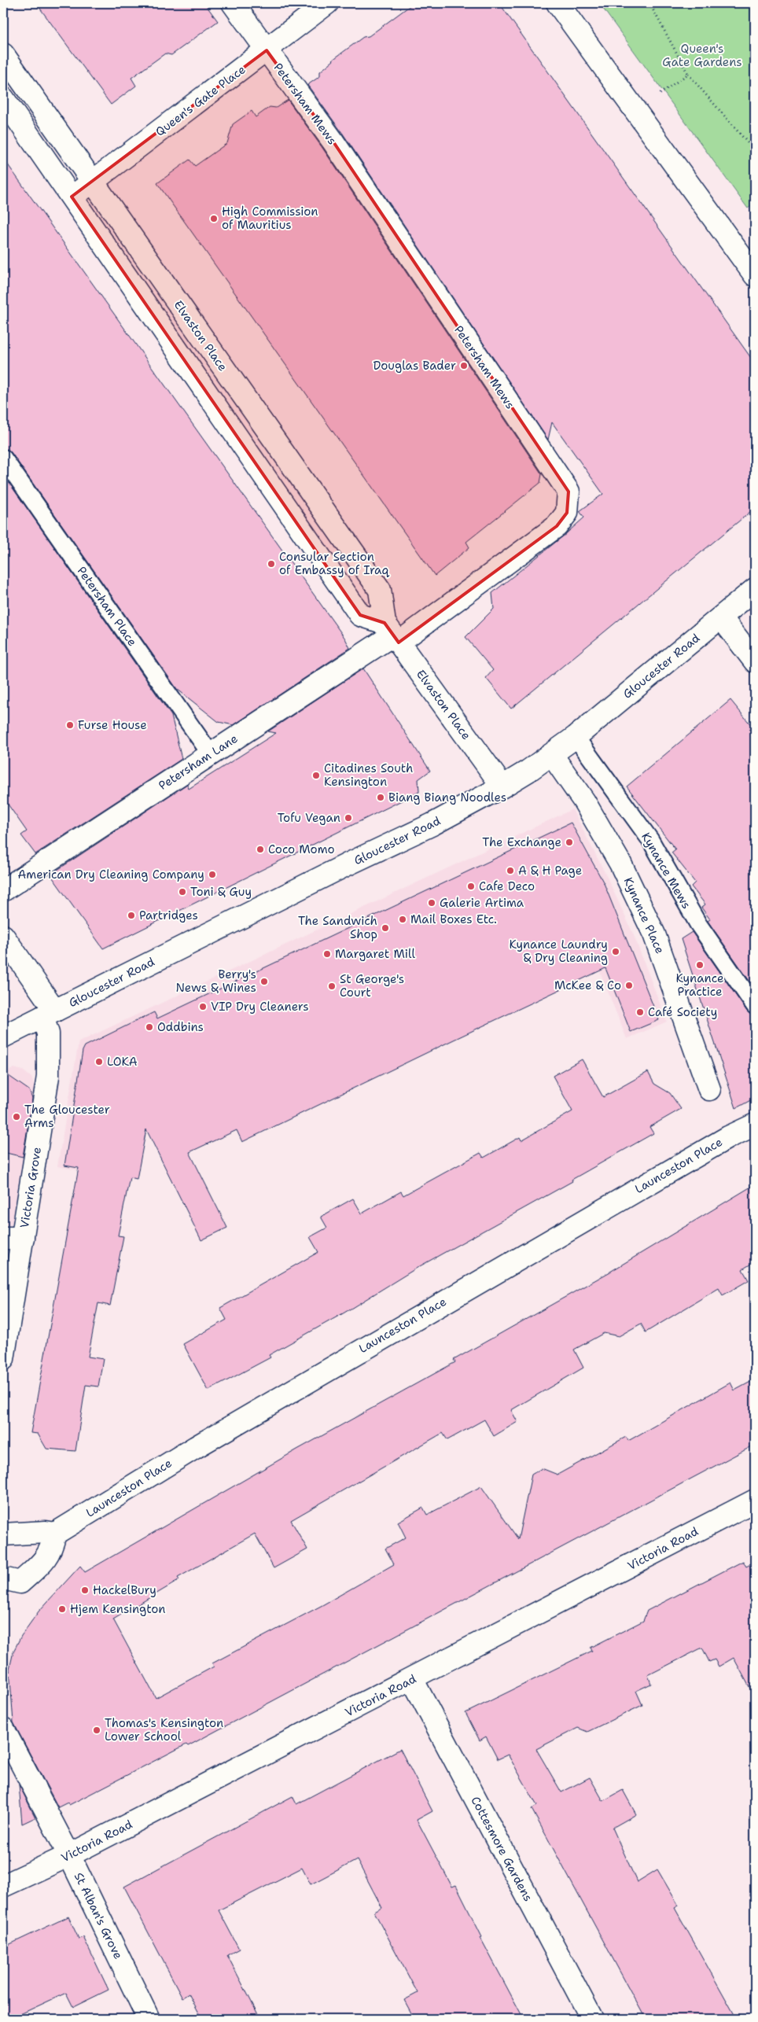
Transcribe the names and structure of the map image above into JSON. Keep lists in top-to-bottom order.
{
  "streets": {
    "street": [
      "Queen's Gate Place",
      "Petersham Mews",
      "Elvaston Place",
      "Gloucester Road",
      "Petersham Lane",
      "Kynance Place",
      "Launceston Place",
      "Victoria Grove",
      "Victoria Road",
      "Cottesmore Gardens",
      "St Alban's Grove"
    ],
    "lane": ["Petersham Place", "Kynance Mews"]
  },
  "crossings": [
    ["Queen's Gate Place", "Petersham Mews"],
    ["Queen's Gate Place", "Elvaston Place"],
    ["Petersham Mews", "Elvaston Place"],
    ["Petersham Mews", "Petersham Lane"],
    ["Elvaston Place", "Gloucester Road"],
    ["Elvaston Place", "Petersham Lane"],
    ["Petersham Place", "Petersham Lane"],
    ["Gloucester Road", "Kynance Mews"],
    ["Gloucester Road", "Kynance Place"],
    ["Gloucester Road", "Victoria Grove"],
    ["Victoria Road", "Cottesmore Gardens"],
    ["Victoria Road", "St Alban's Grove"]
  ],
  "parks": ["Queen's Gate Gardens"],
  "places": [
    "High Commission of Mauritius",
    "Douglas Bader",
    "Consular Section of Embassy of Iraq",
    "Furse House",
    "Citadines South Kensington",
    "Biang Biang Noodles",
    "Tofu Vegan",
    "The Exchange",
    "Coco Momo",
    "A & H Page",
    "American Dry Cleaning Company",
    "Cafe Deco",
    "Toni & Guy",
    "Galerie Artima",
    "Partridges",
    "Mail Boxes Etc.",
    "The Sandwich Shop",
    "Kynance Laundry & Dry Cleaning",
    "Margaret Mill",
    "Kynance Practice",
    "Berry's News & Wines",
    "McKee & Co",
    "St George's Court",
    "VIP Dry Cleaners",
    "Café Society",
    "Oddbins",
    "LOKA",
    "The Gloucester Arms",
    "HackelBury",
    "Hjem Kensington",
    "Thomas's Kensington Lower School"
  ]
}
